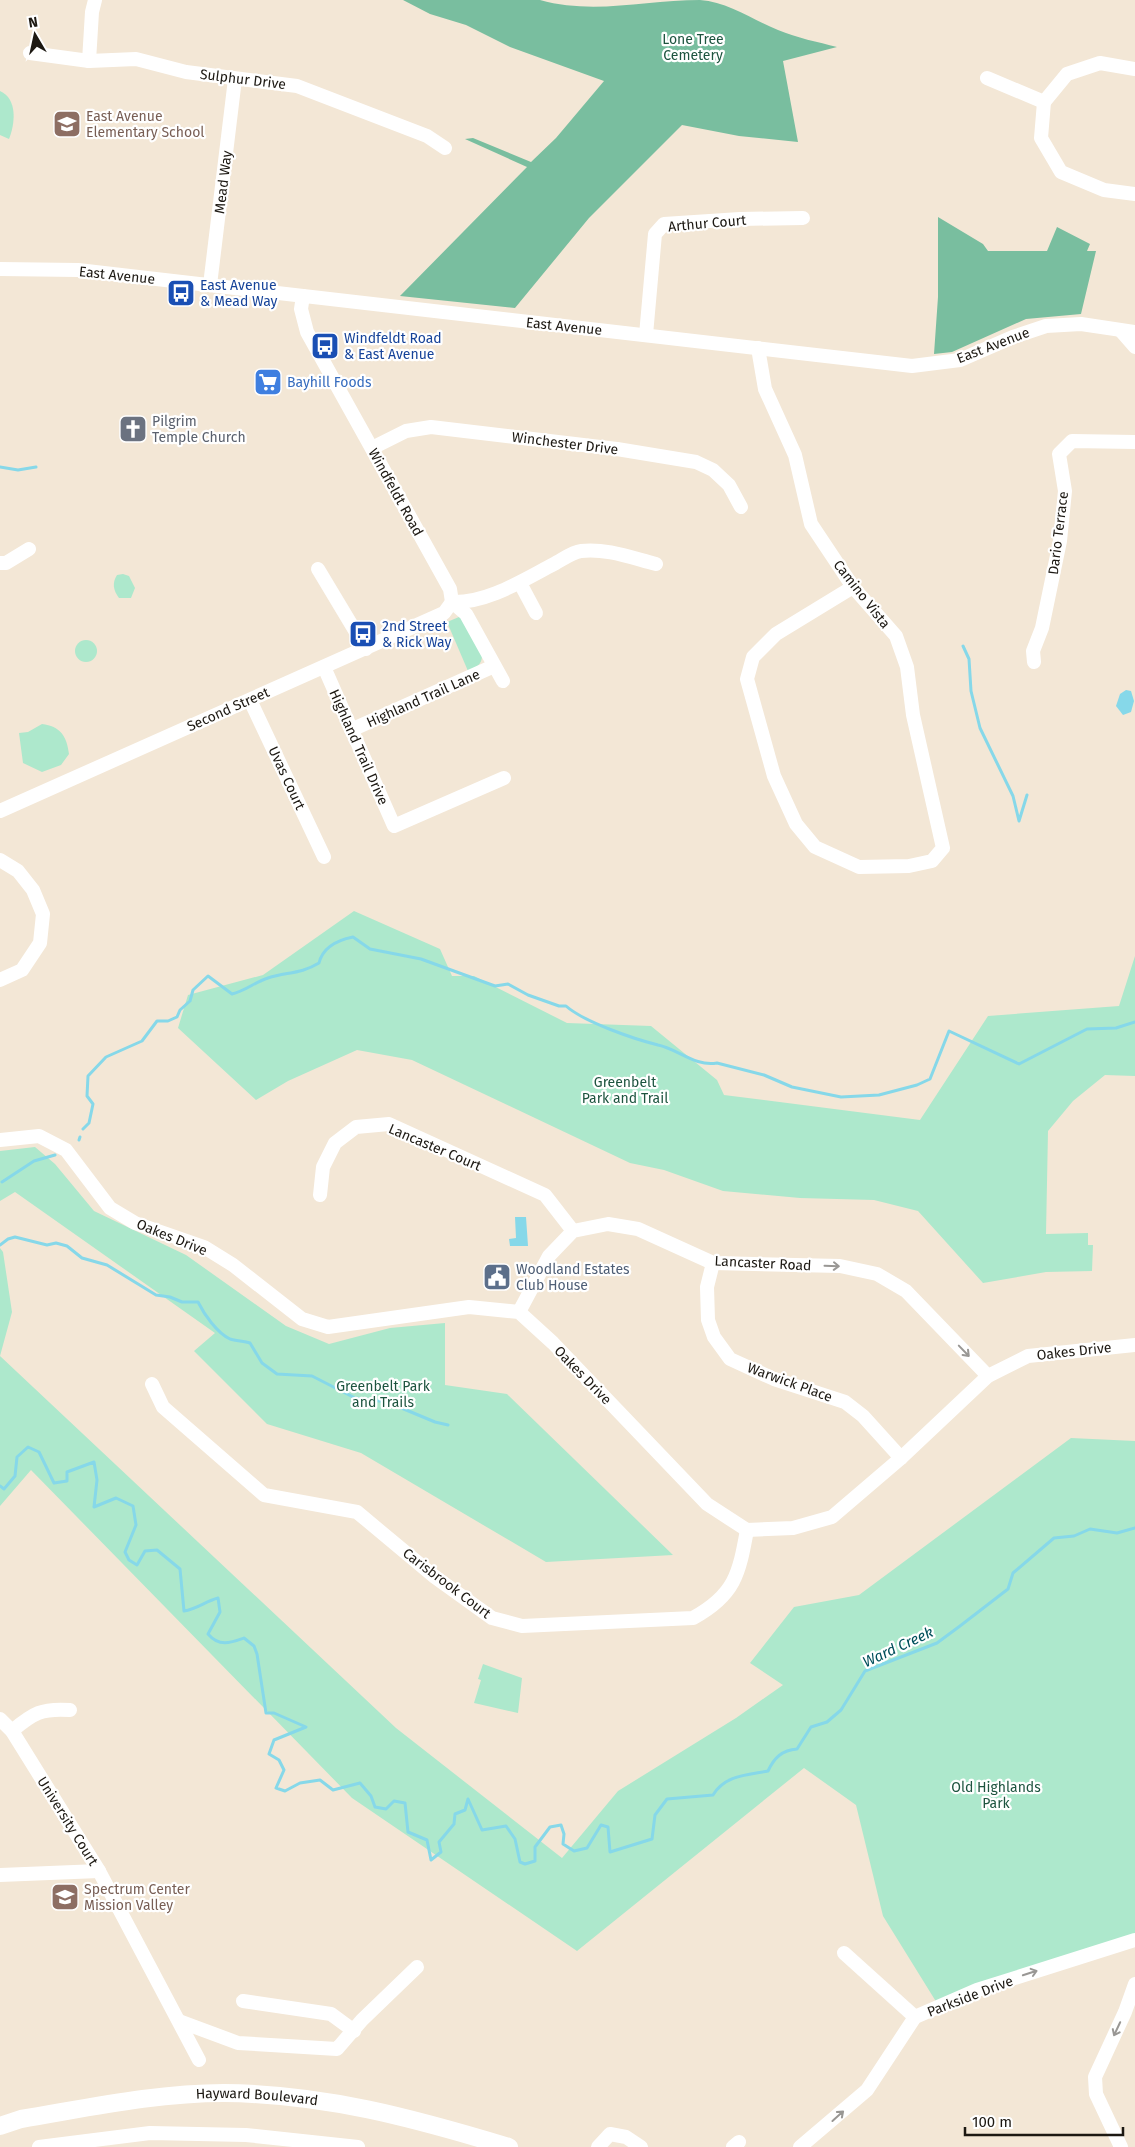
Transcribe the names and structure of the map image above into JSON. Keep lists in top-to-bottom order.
{
  "streets": {
    "main road": ["Hayward Boulevard"],
    "street": [
      "Sulphur Drive",
      "Mead Way",
      "Arthur Court",
      "East Avenue",
      "Winchester Drive",
      "Windfeldt Road",
      "Dario Terrace",
      "Camino Vista",
      "Highland Trail Lane",
      "Second Street",
      "Highland Trail Drive",
      "Uvas Court",
      "Lancaster Court",
      "Oakes Drive",
      "Lancaster Road",
      "Warwick Place",
      "Carisbrook Court",
      "University Court",
      "Parkside Drive"
    ]
  },
  "crossings": [
    ["Sulphur Drive", "Mead Way"],
    ["Mead Way", "East Avenue"],
    ["Arthur Court", "East Avenue"],
    ["East Avenue", "Windfeldt Road"],
    ["East Avenue", "Camino Vista"],
    ["Winchester Drive", "Windfeldt Road"],
    ["Windfeldt Road", "Highland Trail Lane"],
    ["Windfeldt Road", "Second Street"],
    ["Highland Trail Lane", "Highland Trail Drive"],
    ["Second Street", "Highland Trail Drive"],
    ["Second Street", "Uvas Court"],
    ["Lancaster Court", "Lancaster Road"],
    ["Oakes Drive", "Lancaster Road"],
    ["Oakes Drive", "Warwick Place"],
    ["Oakes Drive", "Carisbrook Court"],
    ["Lancaster Road", "Warwick Place"]
  ],
  "one_way": ["Lancaster Road", "Parkside Drive"],
  "water": ["Ward Creek"],
  "parks": [
    "Lone Tree Cemetery",
    "Greenbelt Park and Trail",
    "Greenbelt Park and Trails",
    "Old Highlands Park"
  ],
  "places": {
    "school or university": ["East Avenue Elementary School", "Spectrum Center Mission Valley"],
    "bus stop": ["East Avenue & Mead Way", "Windfeldt Road & East Avenue", "2nd Street & Rick Way"],
    "supermarket": ["Bayhill Foods"],
    "church": ["Pilgrim Temple Church"],
    "public building": ["Woodland Estates Club House"]
  },
  "scale_bar": "100 m",
  "north": "top"
}
